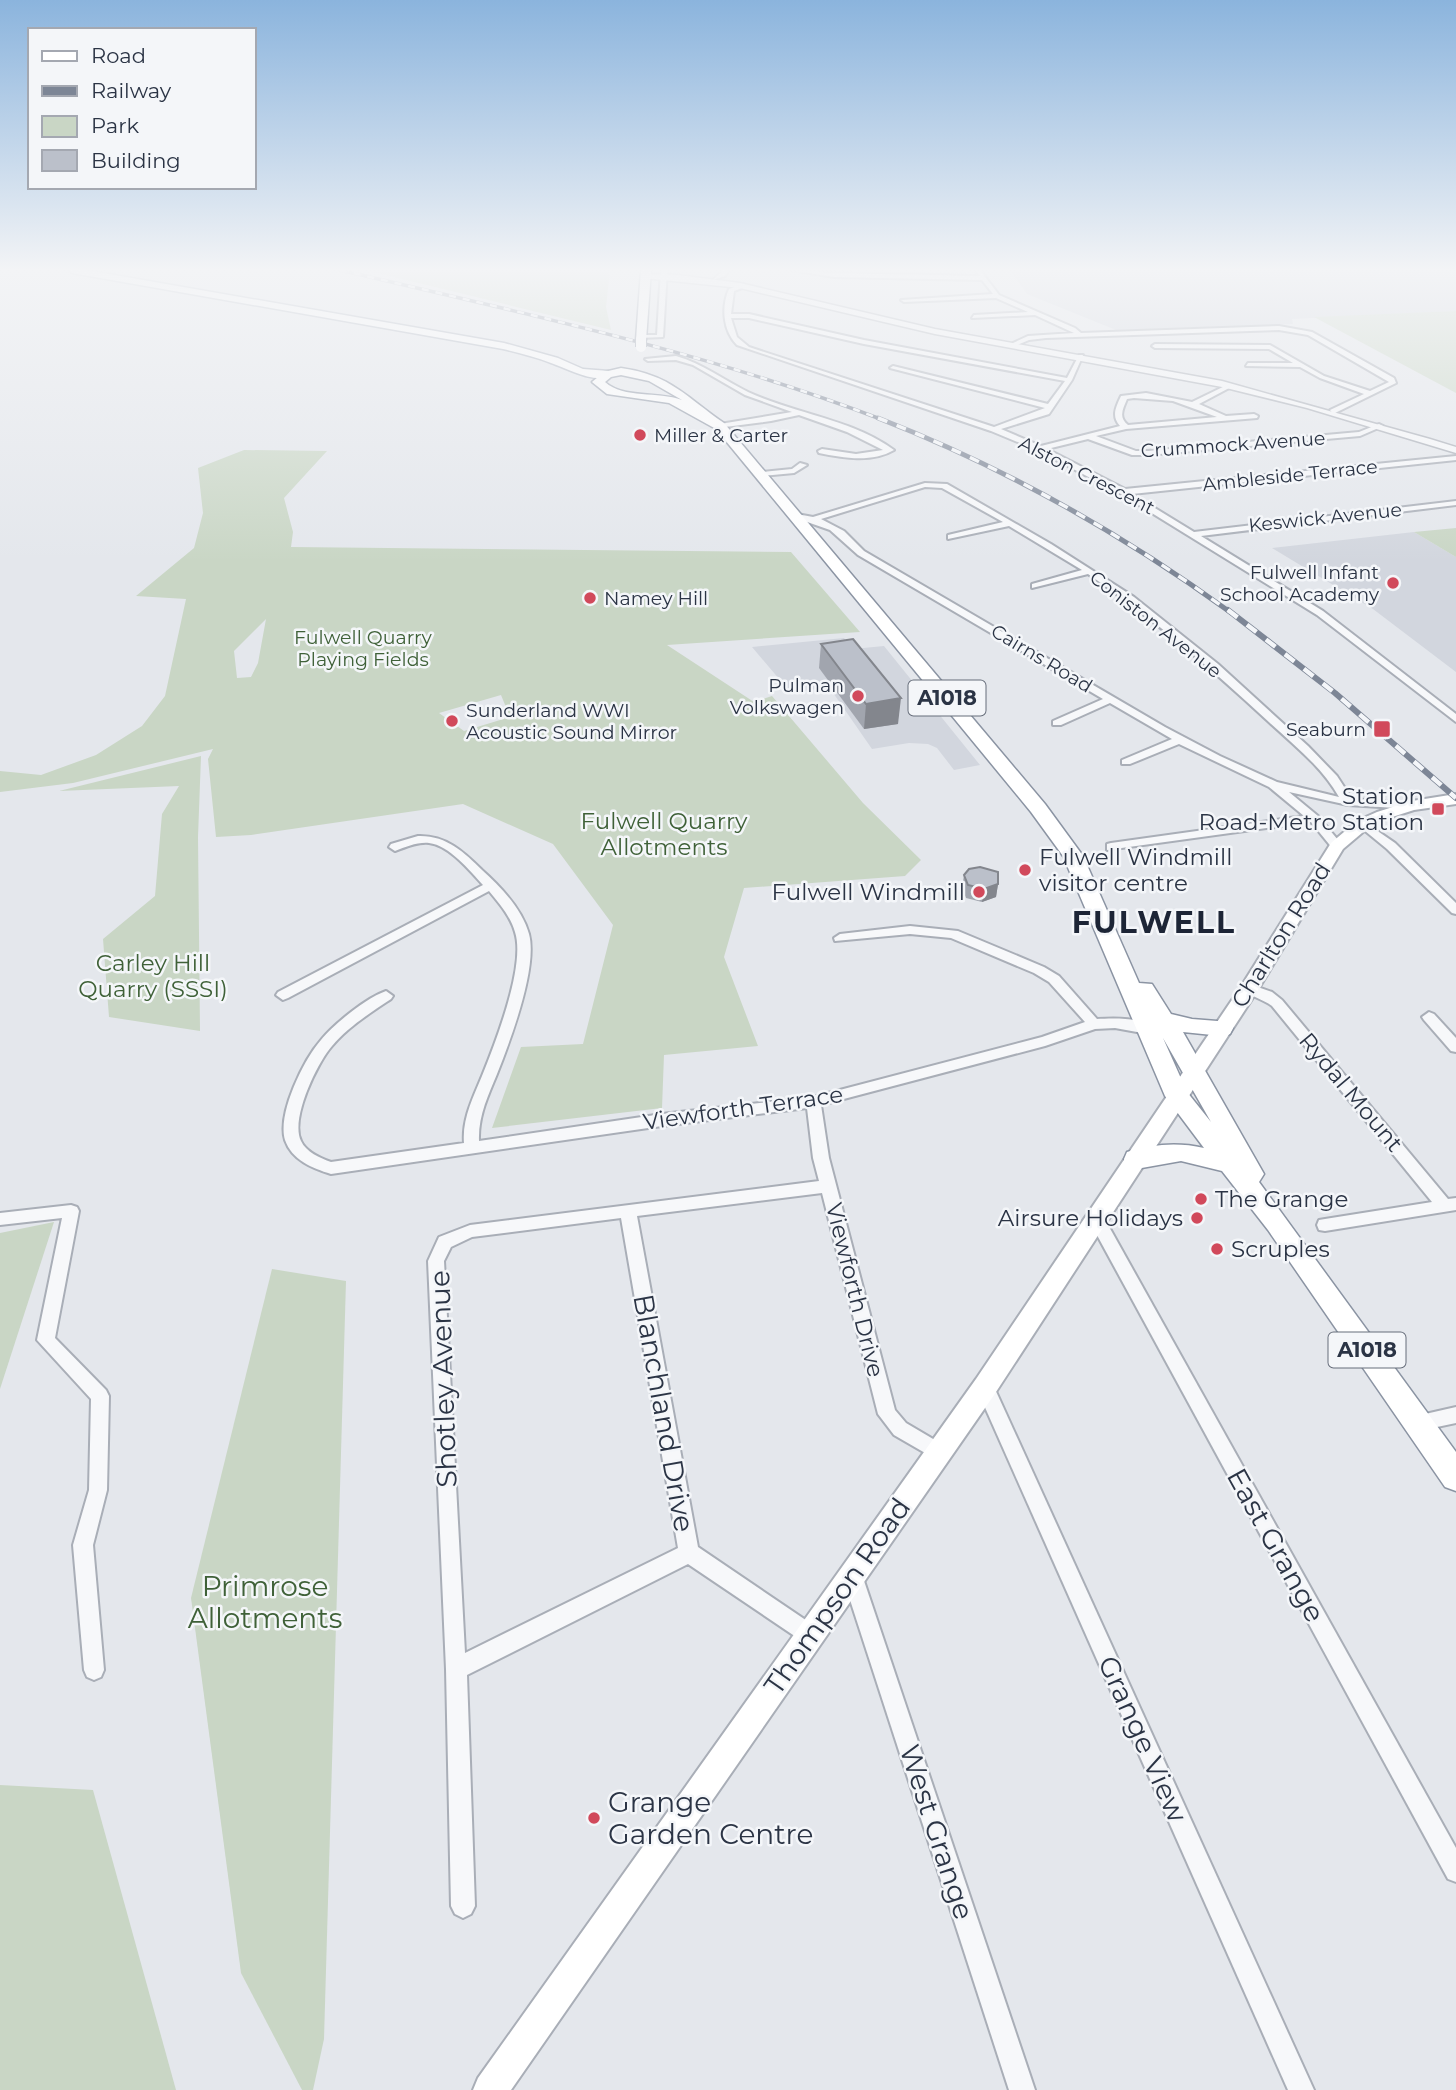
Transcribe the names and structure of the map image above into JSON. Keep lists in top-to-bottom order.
{
  "streets": {
    "main road": ["A1018", "Charlton Road", "Thompson Road"],
    "street": [
      "Crummock Avenue",
      "Alston Crescent",
      "Ambleside Terrace",
      "Keswick Avenue",
      "Coniston Avenue",
      "Cairns Road",
      "Rydal Mount",
      "Viewforth Terrace",
      "Viewforth Drive",
      "Shotley Avenue",
      "Blanchland Drive",
      "East Grange",
      "Grange View",
      "West Grange"
    ]
  },
  "crossings": [
    ["Alston Crescent", "Ambleside Terrace"],
    ["Alston Crescent", "Keswick Avenue"],
    ["Coniston Avenue", "Cairns Road"],
    ["Coniston Avenue", "A1018"],
    ["Cairns Road", "A1018"],
    ["Cairns Road", "Charlton Road"],
    ["A1018", "Charlton Road"],
    ["A1018", "Viewforth Terrace"],
    ["A1018", "Thompson Road"],
    ["Charlton Road", "Rydal Mount"],
    ["Charlton Road", "Thompson Road"],
    ["Viewforth Terrace", "Viewforth Drive"],
    ["Viewforth Drive", "Shotley Avenue"],
    ["Viewforth Drive", "Thompson Road"],
    ["Shotley Avenue", "Blanchland Drive"],
    ["Blanchland Drive", "Thompson Road"],
    ["East Grange", "Thompson Road"],
    ["Thompson Road", "Grange View"],
    ["Thompson Road", "West Grange"]
  ],
  "districts": ["FULWELL"],
  "parks": [
    "Fulwell Quarry Playing Fields",
    "Fulwell Quarry Allotments",
    "Carley Hill Quarry (SSSI)",
    "Primrose Allotments"
  ],
  "places": {
    "other": [
      "Miller & Carter",
      "Fulwell Infant School Academy",
      "Namey Hill",
      "Pulman Volkswagen",
      "Sunderland WWI Acoustic Sound Mirror",
      "Fulwell Windmill visitor centre",
      "Fulwell Windmill",
      "The Grange",
      "Airsure Holidays",
      "Scruples",
      "Grange Garden Centre"
    ],
    "transit": ["Seaburn", "Station Road-Metro Station"]
  },
  "legend": [
    "Road",
    "Railway",
    "Park",
    "Building"
  ]
}
